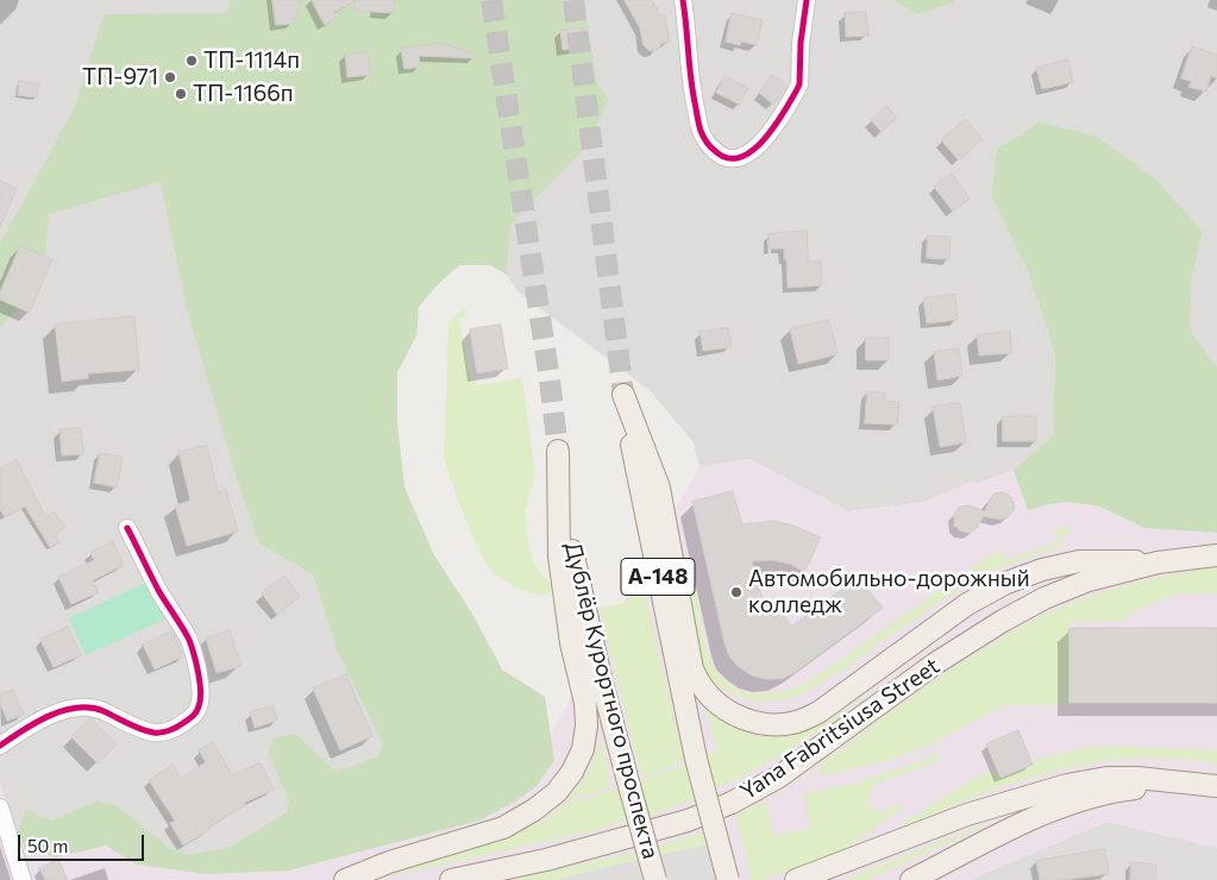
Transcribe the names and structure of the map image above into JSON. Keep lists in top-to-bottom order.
{
  "streets": {
    "main road": ["А-148", "Дублёр Курортного проспекта", "Yana Fabritsiusa Street"]
  },
  "crossings": [
    ["А-148", "Yana Fabritsiusa Street"]
  ],
  "places": [
    "ТП-1114п",
    "ТП-971",
    "ТП-1166п",
    "Автомобильно-дорожный колледж"
  ],
  "scale_bar": "50 m"
}
